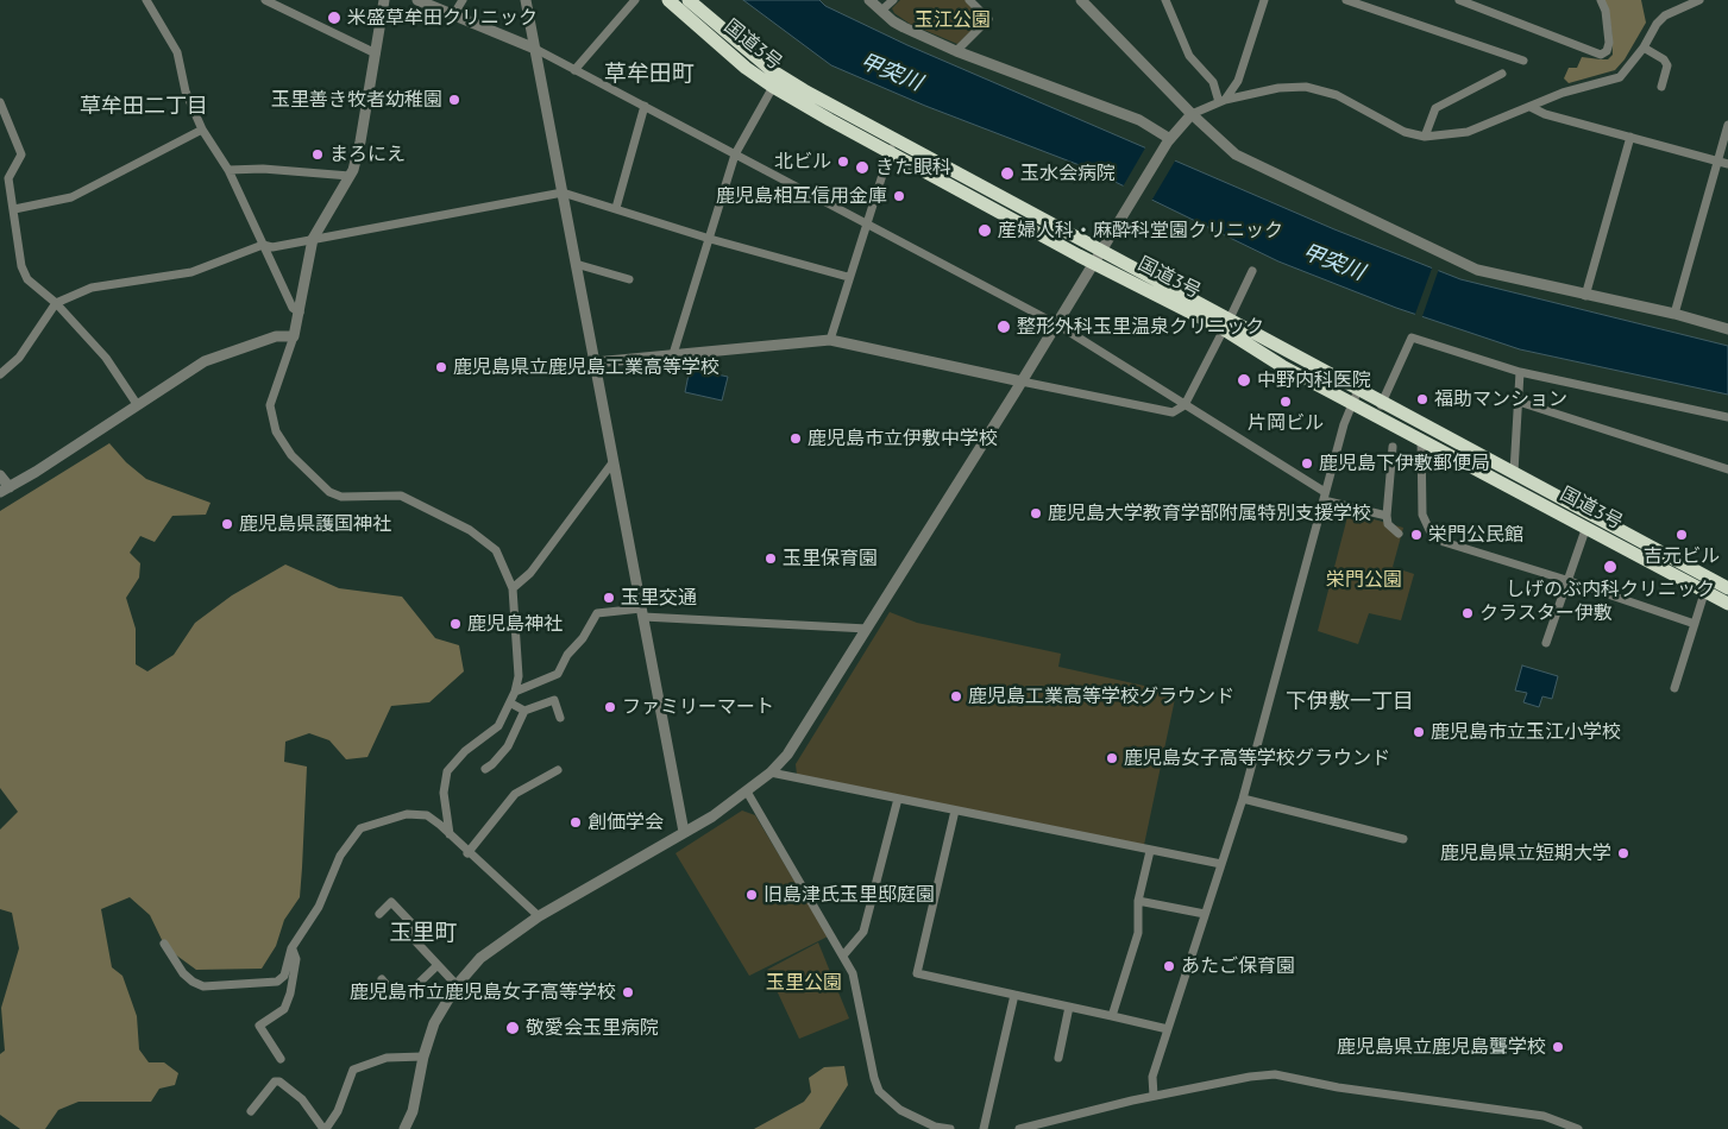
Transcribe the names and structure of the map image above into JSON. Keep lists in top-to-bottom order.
{
  "streets": {
    "highway": ["国道3号"]
  },
  "districts": [
    "草牟田町",
    "草牟田二丁目",
    "下伊敷一丁目",
    "玉里町"
  ],
  "water": ["甲突川"],
  "parks": ["玉江公園", "栄門公園", "玉里公園"],
  "places": [
    "米盛草牟田クリニック",
    "玉里善き牧者幼稚園",
    "まろにえ",
    "北ビル",
    "きた眼科",
    "玉水会病院",
    "鹿児島相互信用金庫",
    "産婦人科・麻酔科堂園クリニック",
    "整形外科玉里温泉クリニック",
    "鹿児島県立鹿児島工業高等学校",
    "中野内科医院",
    "福助マンション",
    "片岡ビル",
    "鹿児島市立伊敷中学校",
    "鹿児島下伊敷郵便局",
    "鹿児島大学教育学部附属特別支援学校",
    "鹿児島県護国神社",
    "栄門公民館",
    "吉元ビル",
    "玉里保育園",
    "しげのぶ内科クリニック",
    "玉里交通",
    "クラスター伊敷",
    "鹿児島神社",
    "鹿児島工業高等学校グラウンド",
    "ファミリーマート",
    "鹿児島市立玉江小学校",
    "鹿児島女子高等学校グラウンド",
    "創価学会",
    "鹿児島県立短期大学",
    "旧島津氏玉里邸庭園",
    "あたご保育園",
    "鹿児島市立鹿児島女子高等学校",
    "敬愛会玉里病院",
    "鹿児島県立鹿児島聾学校"
  ]
}
